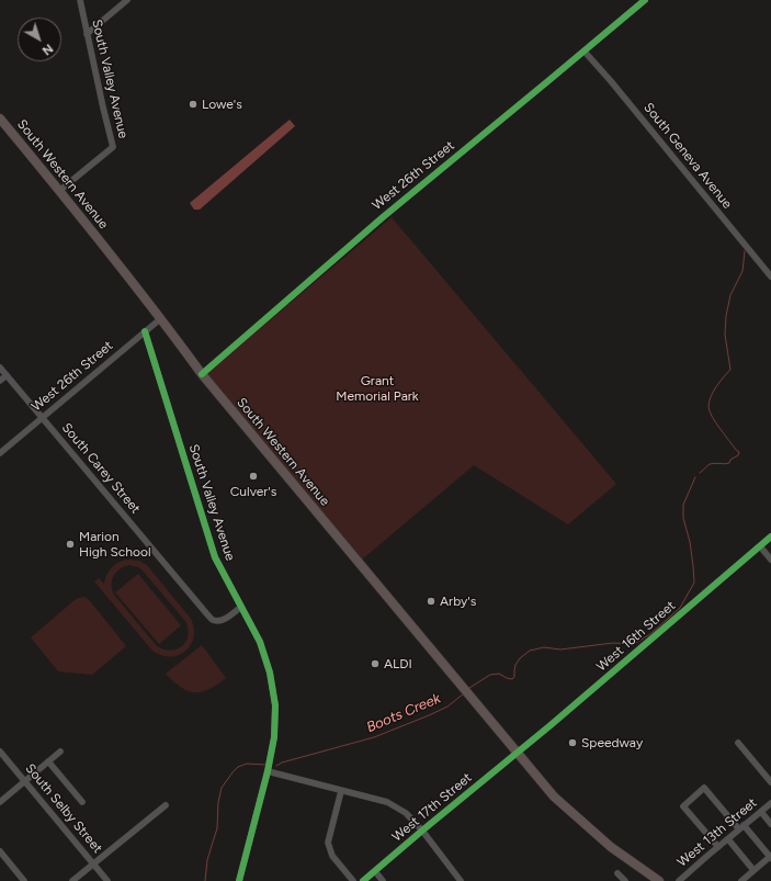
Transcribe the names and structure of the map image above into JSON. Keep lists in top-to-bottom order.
{
  "streets": {
    "highway": ["South Western Avenue"],
    "street": [
      "South Valley Avenue",
      "South Geneva Avenue",
      "West 26th Street",
      "South Carey Street",
      "West 16th Street",
      "West 17th Street",
      "South Selby Street",
      "West 13th Street"
    ]
  },
  "crossings": [
    ["South Valley Avenue", "South Western Avenue"],
    ["South Valley Avenue", "West 26th Street"],
    ["South Valley Avenue", "South Carey Street"],
    ["South Geneva Avenue", "West 26th Street"],
    ["South Western Avenue", "West 26th Street"],
    ["South Western Avenue", "West 16th Street"],
    ["South Western Avenue", "West 17th Street"],
    ["West 26th Street", "South Carey Street"],
    ["West 16th Street", "West 17th Street"]
  ],
  "water": ["Boots Creek"],
  "parks": ["Grant Memorial Park"],
  "places": [
    "Lowe's",
    "Culver's",
    "Marion High School",
    "Arby's",
    "ALDI",
    "Speedway"
  ],
  "north": "bottom right"
}
